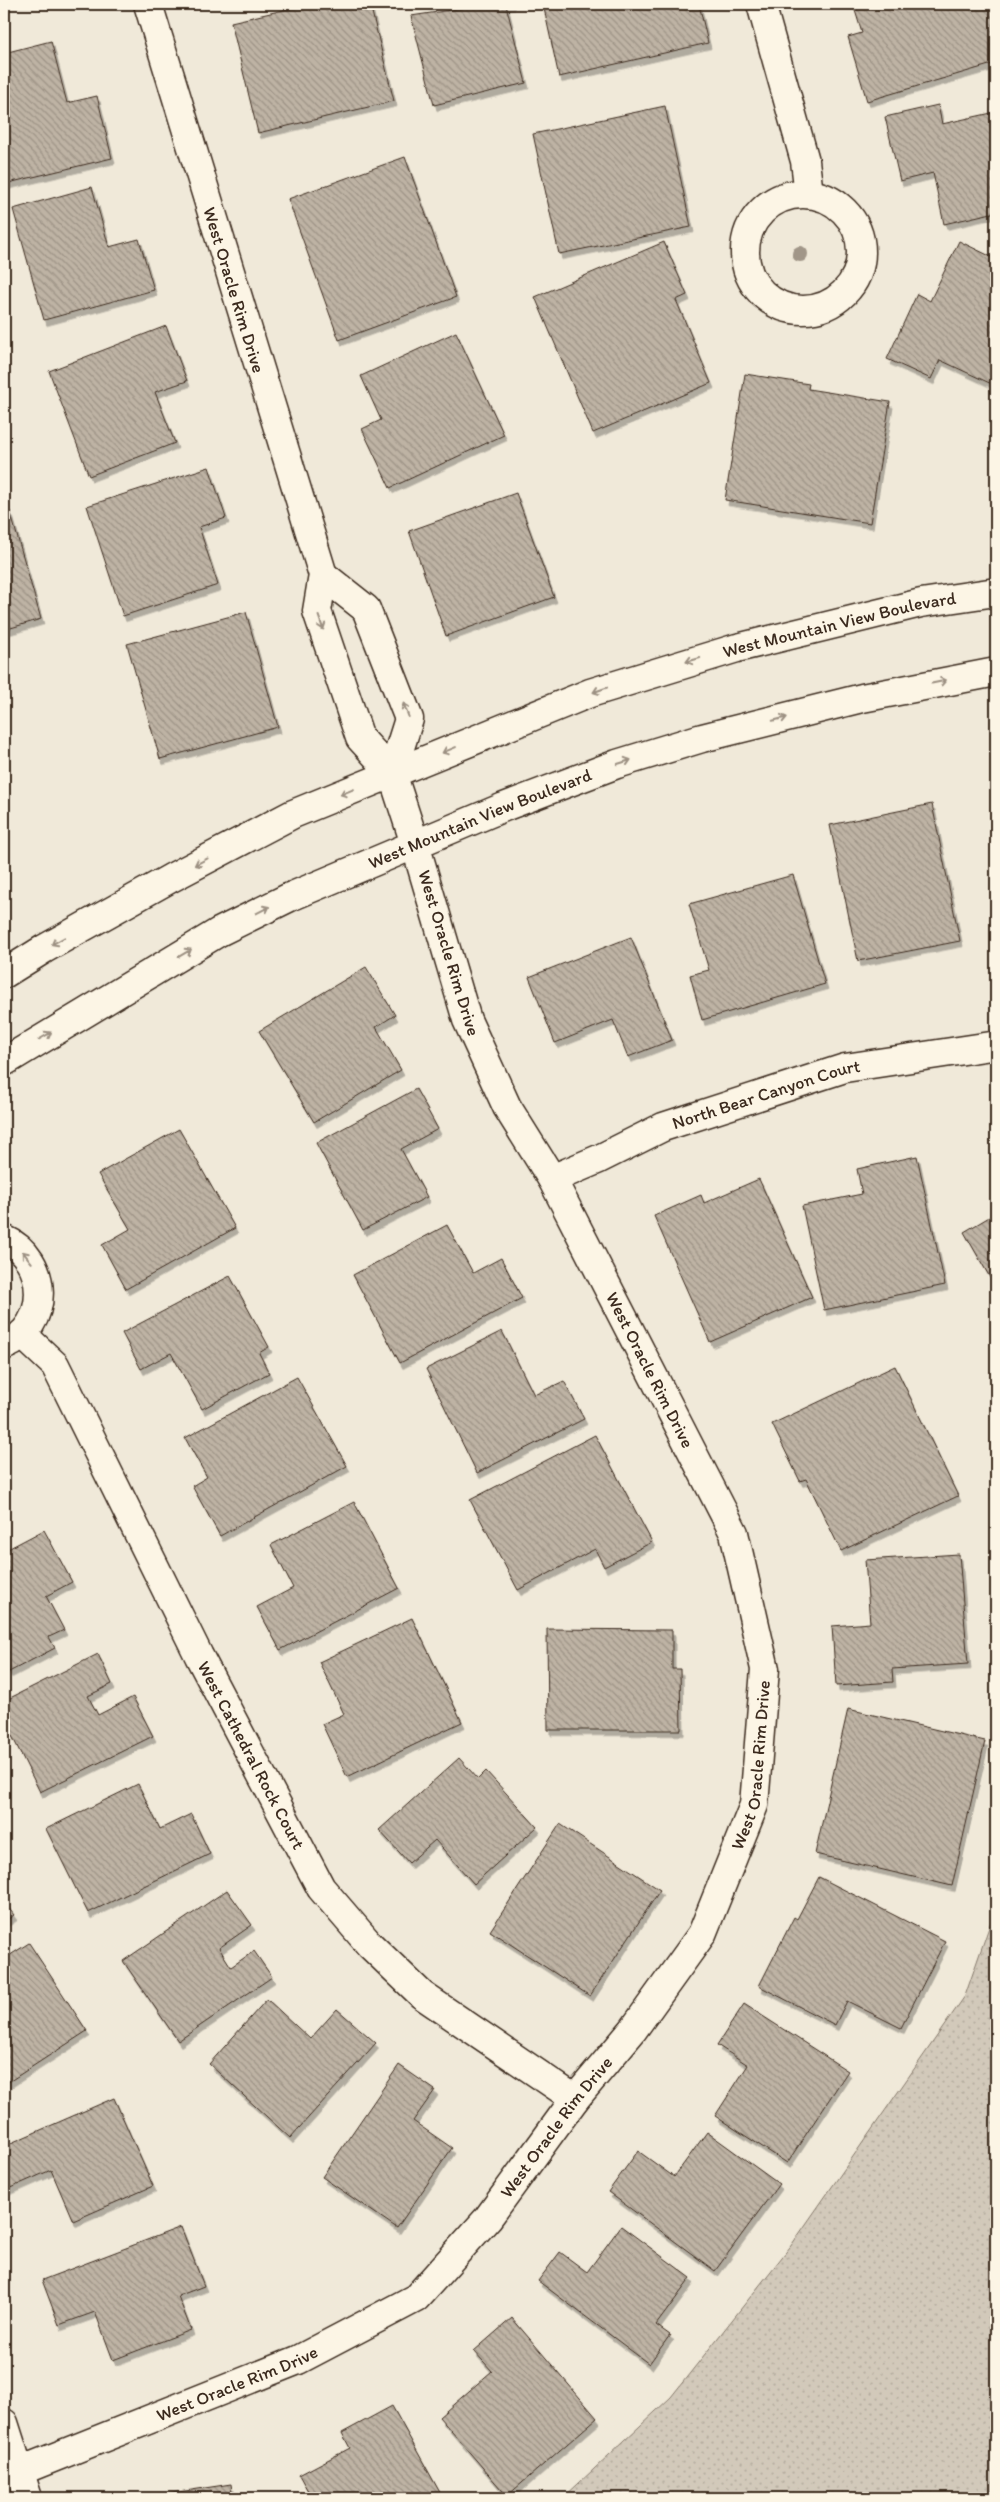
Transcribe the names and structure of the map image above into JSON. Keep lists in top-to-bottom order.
{
  "streets": {
    "street": [
      "West Oracle Rim Drive",
      "West Mountain View Boulevard",
      "North Bear Canyon Court",
      "West Cathedral Rock Court"
    ]
  },
  "crossings": [
    ["West Oracle Rim Drive", "West Mountain View Boulevard"],
    ["West Oracle Rim Drive", "North Bear Canyon Court"],
    ["West Oracle Rim Drive", "West Cathedral Rock Court"]
  ]
}
